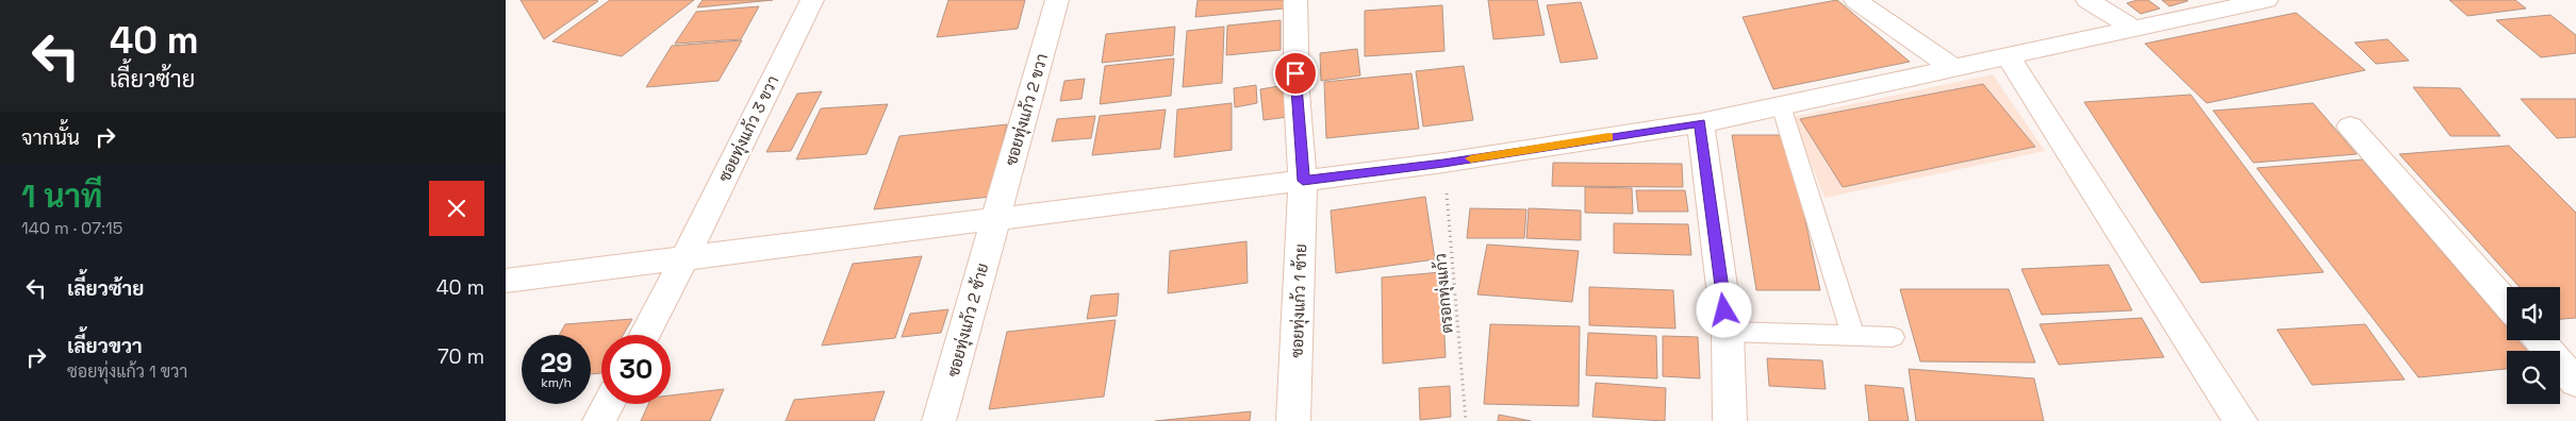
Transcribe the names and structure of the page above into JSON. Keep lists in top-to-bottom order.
{
  "streets": {
    "street": [
      "ซอยทุ่งแก้ว 2 ขวา",
      "ซอยทุ่งแก้ว 3 ขวา",
      "ซอยทุ่งแก้ว 1 ซ้าย",
      "ซอยทุ่งแก้ว 2 ซ้าย"
    ],
    "path": ["ตรอกทุ่งแก้ว"]
  },
  "crossings": [
    ["ซอยทุ่งแก้ว 2 ขวา", "ซอยทุ่งแก้ว 2 ซ้าย"]
  ],
  "page": {
    "turn": ["40 m", "เลี้ยวซ้าย"],
    "then": "จากนั้น",
    "heading": ["1 นาที", "140 m · 07:15"],
    "list": [
      {
        "name": "เลี้ยวซ้าย",
        "value": "40 m"
      },
      {
        "name": "เลี้ยวขวา",
        "note": "ซอยทุ่งแก้ว 1 ขวา",
        "value": "70 m"
      }
    ],
    "speed": "29 km/h",
    "limit": "30"
  }
}
